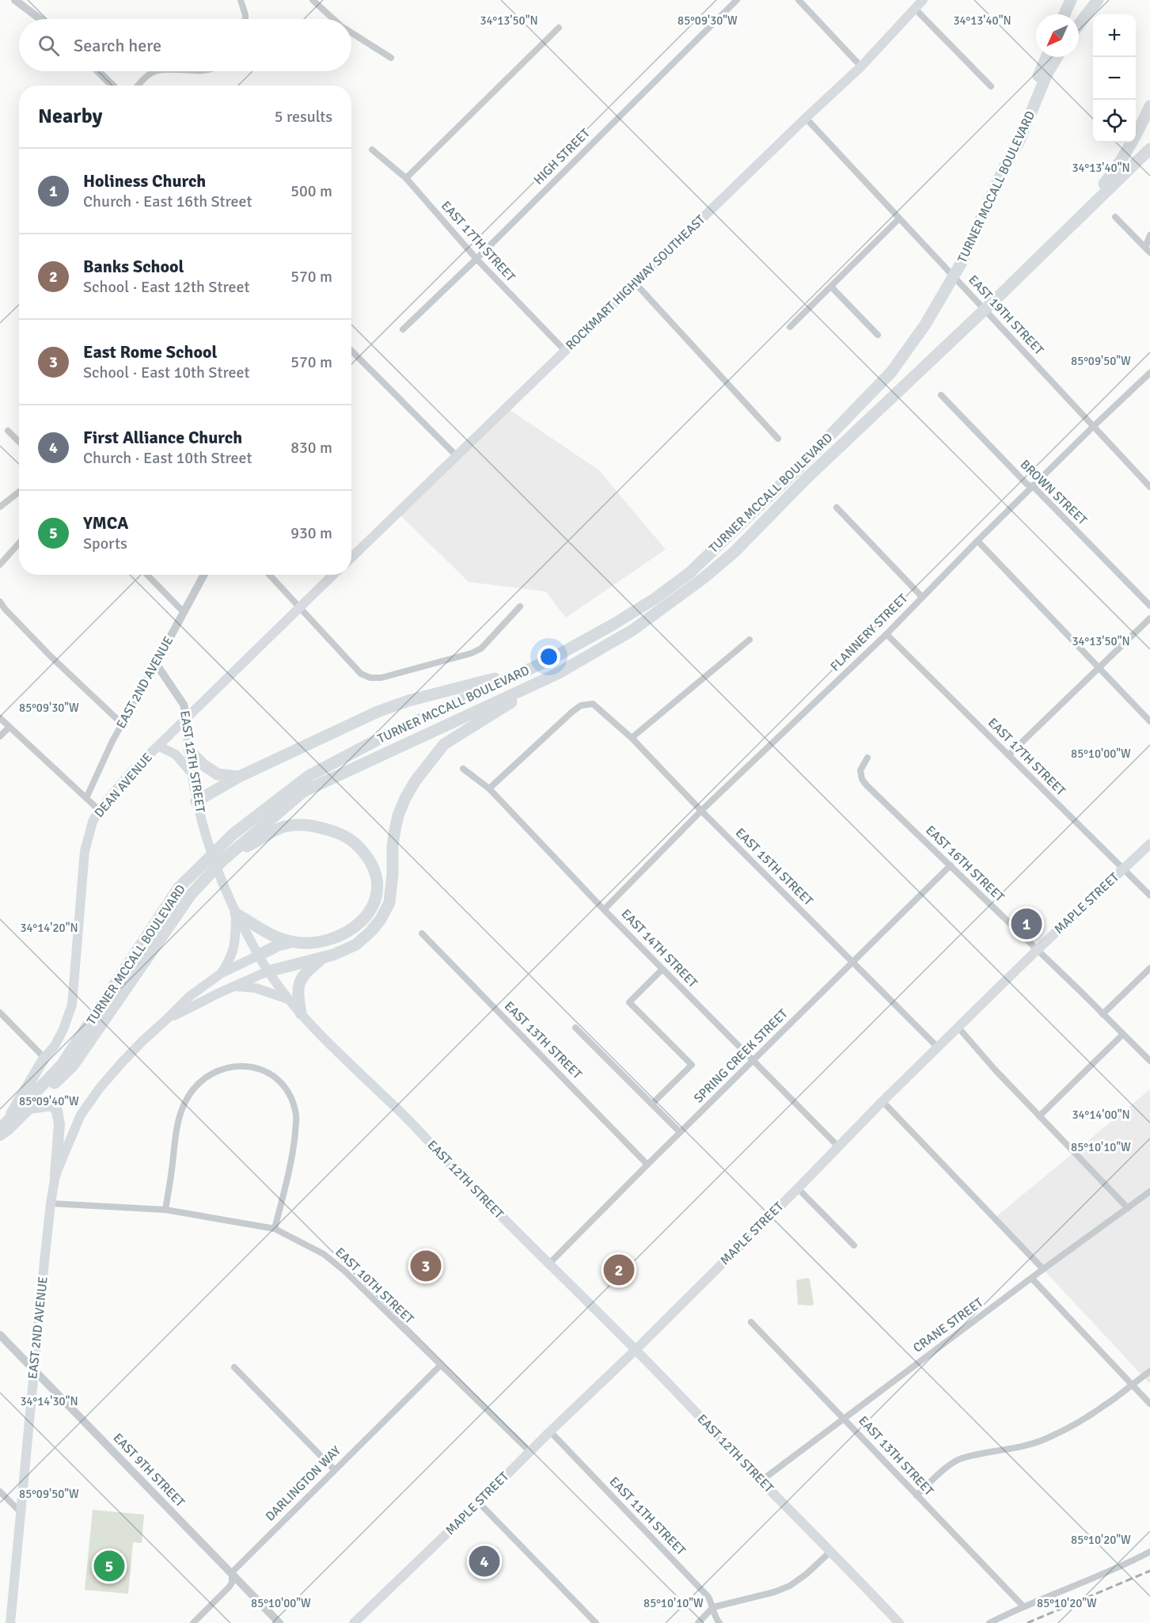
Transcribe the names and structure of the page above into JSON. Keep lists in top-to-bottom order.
{
  "streets": {
    "highway": ["TURNER MCCALL BOULEVARD"],
    "main road": [
      "ROCKMART HIGHWAY SOUTHEAST",
      "EAST 2ND AVENUE",
      "EAST 12TH STREET",
      "DEAN AVENUE",
      "MAPLE STREET"
    ],
    "street": [
      "HIGH STREET",
      "EAST 17TH STREET",
      "EAST 19TH STREET",
      "BROWN STREET",
      "FLANNERY STREET",
      "EAST 16TH STREET",
      "EAST 15TH STREET",
      "EAST 14TH STREET",
      "EAST 13TH STREET",
      "SPRING CREEK STREET",
      "EAST 10TH STREET",
      "CRANE STREET",
      "EAST 9TH STREET",
      "DARLINGTON WAY",
      "EAST 11TH STREET"
    ]
  },
  "crossings": [
    ["HIGH STREET", "EAST 17TH STREET"],
    ["EAST 17TH STREET", "ROCKMART HIGHWAY SOUTHEAST"],
    ["EAST 17TH STREET", "FLANNERY STREET"],
    ["EAST 17TH STREET", "MAPLE STREET"],
    ["ROCKMART HIGHWAY SOUTHEAST", "EAST 19TH STREET"],
    ["EAST 19TH STREET", "FLANNERY STREET"],
    ["BROWN STREET", "FLANNERY STREET"],
    ["FLANNERY STREET", "EAST 15TH STREET"],
    ["FLANNERY STREET", "EAST 14TH STREET"],
    ["EAST 2ND AVENUE", "EAST 12TH STREET"],
    ["EAST 2ND AVENUE", "EAST 10TH STREET"],
    ["EAST 2ND AVENUE", "EAST 9TH STREET"],
    ["EAST 12TH STREET", "DEAN AVENUE"],
    ["EAST 12TH STREET", "MAPLE STREET"],
    ["EAST 12TH STREET", "SPRING CREEK STREET"],
    ["EAST 12TH STREET", "CRANE STREET"],
    ["EAST 16TH STREET", "MAPLE STREET"],
    ["EAST 16TH STREET", "SPRING CREEK STREET"],
    ["EAST 15TH STREET", "MAPLE STREET"],
    ["EAST 15TH STREET", "EAST 14TH STREET"],
    ["EAST 15TH STREET", "SPRING CREEK STREET"],
    ["MAPLE STREET", "EAST 14TH STREET"],
    ["MAPLE STREET", "EAST 10TH STREET"],
    ["MAPLE STREET", "EAST 11TH STREET"],
    ["EAST 14TH STREET", "SPRING CREEK STREET"],
    ["EAST 13TH STREET", "SPRING CREEK STREET"],
    ["EAST 13TH STREET", "CRANE STREET"],
    ["EAST 10TH STREET", "DARLINGTON WAY"],
    ["EAST 9TH STREET", "DARLINGTON WAY"]
  ],
  "north": "bottom left",
  "page": {
    "map_buttons": ["+", "−"],
    "search": "Search here",
    "heading": ["Nearby", "5 results"],
    "list": [
      {
        "mark": "1",
        "name": "Holiness Church",
        "note": "Church · East 16th Street",
        "value": "500 m"
      },
      {
        "mark": "2",
        "name": "Banks School",
        "note": "School · East 12th Street",
        "value": "570 m"
      },
      {
        "mark": "3",
        "name": "East Rome School",
        "note": "School · East 10th Street",
        "value": "570 m"
      },
      {
        "mark": "4",
        "name": "First Alliance Church",
        "note": "Church · East 10th Street",
        "value": "830 m"
      },
      {
        "mark": "5",
        "name": "YMCA",
        "note": "Sports",
        "value": "930 m"
      }
    ],
    "pins": [
      "1",
      "3",
      "2",
      "4",
      "5"
    ]
  },
  "coordinates": [
    "34°13'50\"N",
    "85°09'30\"W",
    "34°13'40\"N",
    "85°09'50\"W",
    "85°10'00\"W",
    "34°14'20\"N",
    "85°09'40\"W",
    "34°14'00\"N",
    "85°10'10\"W",
    "34°14'30\"N",
    "85°10'20\"W"
  ]
}
